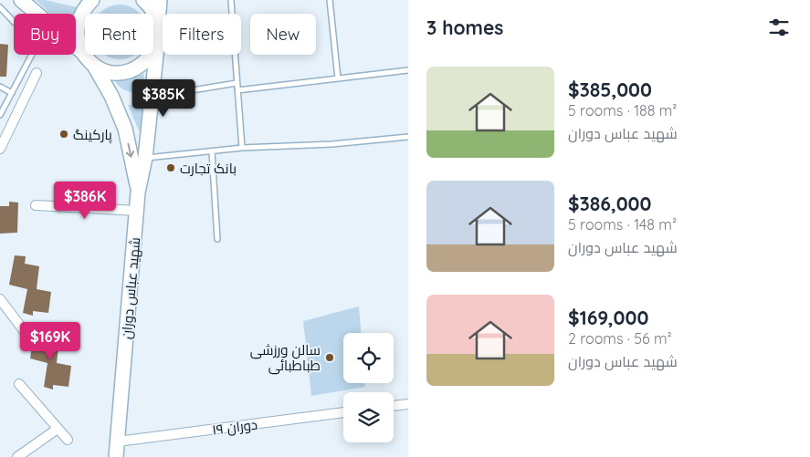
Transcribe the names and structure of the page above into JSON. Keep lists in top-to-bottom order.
{
  "streets": {
    "main road": ["شهید عباس دوران"],
    "street": ["دوران ۱۹"]
  },
  "crossings": [
    ["شهید عباس دوران", "دوران ۱۹"]
  ],
  "places": ["پارکینگ", "بانک تجارت", "سالن ورزشی طباطبائی"],
  "page": {
    "heading": "3 homes",
    "chip": [
      "Buy",
      "Rent",
      "Filters",
      "New"
    ],
    "list": [
      {
        "name": "$385,000",
        "note": "5 rooms · 188 m² · شهید عباس دوران"
      },
      {
        "name": "$386,000",
        "note": "5 rooms · 148 m² · شهید عباس دوران"
      },
      {
        "name": "$169,000",
        "note": "2 rooms · 56 m² · شهید عباس دوران"
      }
    ],
    "price": ["$385K", "$386K", "$169K"]
  }
}
